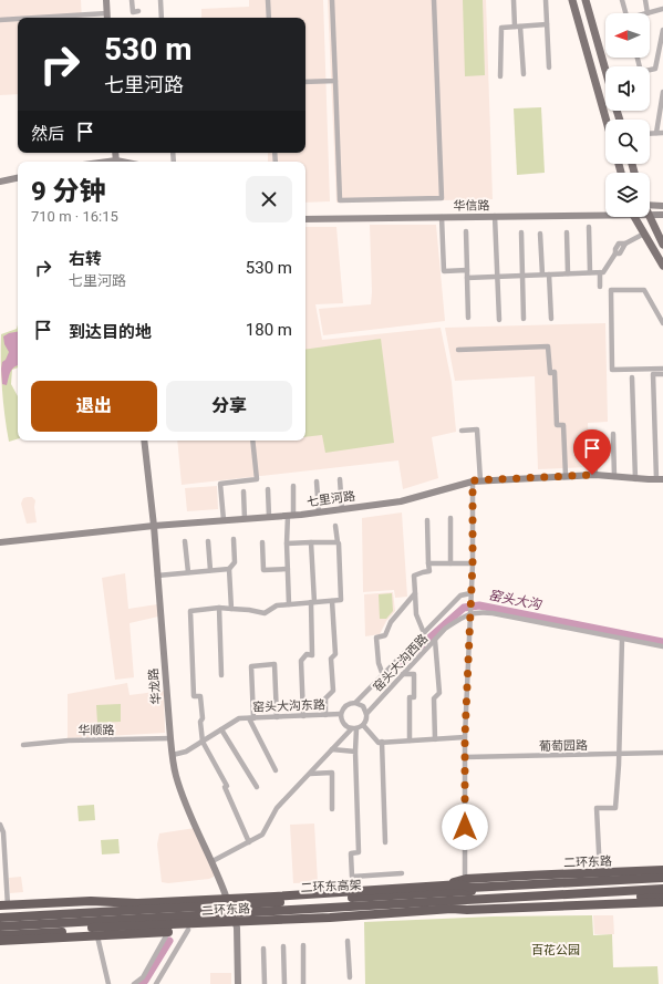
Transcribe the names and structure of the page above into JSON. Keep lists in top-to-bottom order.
{
  "streets": {
    "highway": ["二环东路", "二环东高架"],
    "main road": ["华信路", "七里河路", "华龙路"],
    "street": [
      "窑头大沟西路",
      "窑头大沟东路",
      "华顺路",
      "葡萄园路"
    ]
  },
  "crossings": [
    ["七里河路", "华龙路"],
    ["窑头大沟西路", "窑头大沟东路"],
    ["华龙路", "窑头大沟东路"],
    ["华龙路", "华顺路"],
    ["华龙路", "二环东路"],
    ["二环东路", "二环东高架"]
  ],
  "water": ["窑头大沟"],
  "parks": ["百花公园"],
  "north": "left",
  "page": {
    "turn": ["530 m", "七里河路"],
    "then": "然后",
    "heading": ["9 分钟", "710 m · 16:15"],
    "list": [
      {
        "name": "右转",
        "note": "七里河路",
        "value": "530 m"
      },
      {
        "name": "到达目的地",
        "value": "180 m"
      }
    ],
    "buttons": ["退出", "分享"]
  }
}
